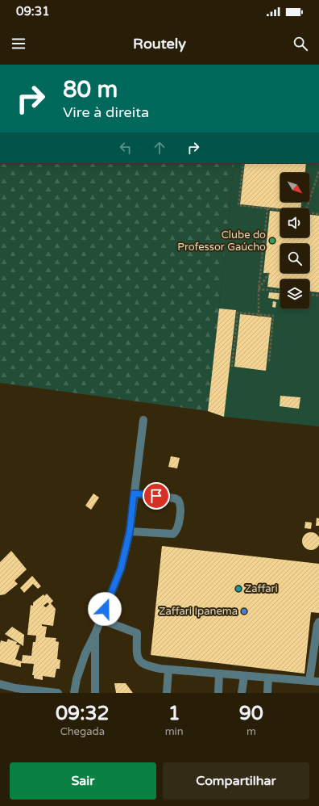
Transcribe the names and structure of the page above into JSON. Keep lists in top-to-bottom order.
{
  "places": ["Clube do Professor Gaúcho", "Zaffari", "Zaffari Ipanema"],
  "north": "bottom right",
  "page": {
    "status": "09:31",
    "header": "Routely",
    "turn": ["80 m", "Vire à direita"],
    "eta": [
      "09:32",
      "Chegada",
      "1",
      "min",
      "90",
      "m"
    ],
    "buttons": ["Sair", "Compartilhar"]
  }
}
